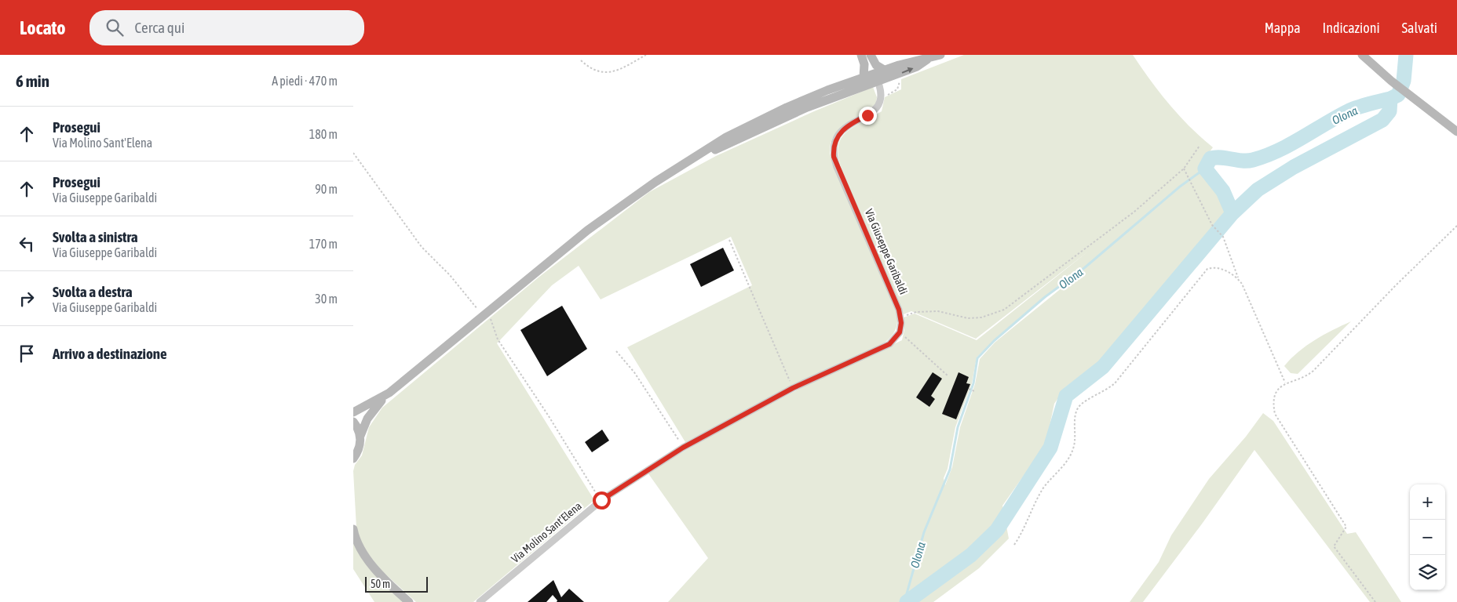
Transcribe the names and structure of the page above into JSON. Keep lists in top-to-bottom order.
{
  "streets": {
    "street": ["Via Giuseppe Garibaldi", "Via Molino Sant'Elena"]
  },
  "water": ["Olona"],
  "scale_bar": "50 m",
  "page": {
    "header": "Locato",
    "search": "Cerca qui",
    "nav": ["Mappa", "Indicazioni", "Salvati"],
    "heading": ["6 min", "A piedi · 470 m"],
    "list": [
      ["Prosegui", "Via Molino Sant'Elena", "180 m"],
      ["Prosegui", "Via Giuseppe Garibaldi", "90 m"],
      ["Svolta a sinistra", "Via Giuseppe Garibaldi", "170 m"],
      ["Svolta a destra", "Via Giuseppe Garibaldi", "30 m"],
      "Arrivo a destinazione"
    ],
    "map_buttons": ["+", "−"],
    "scale": "50 m"
  }
}
